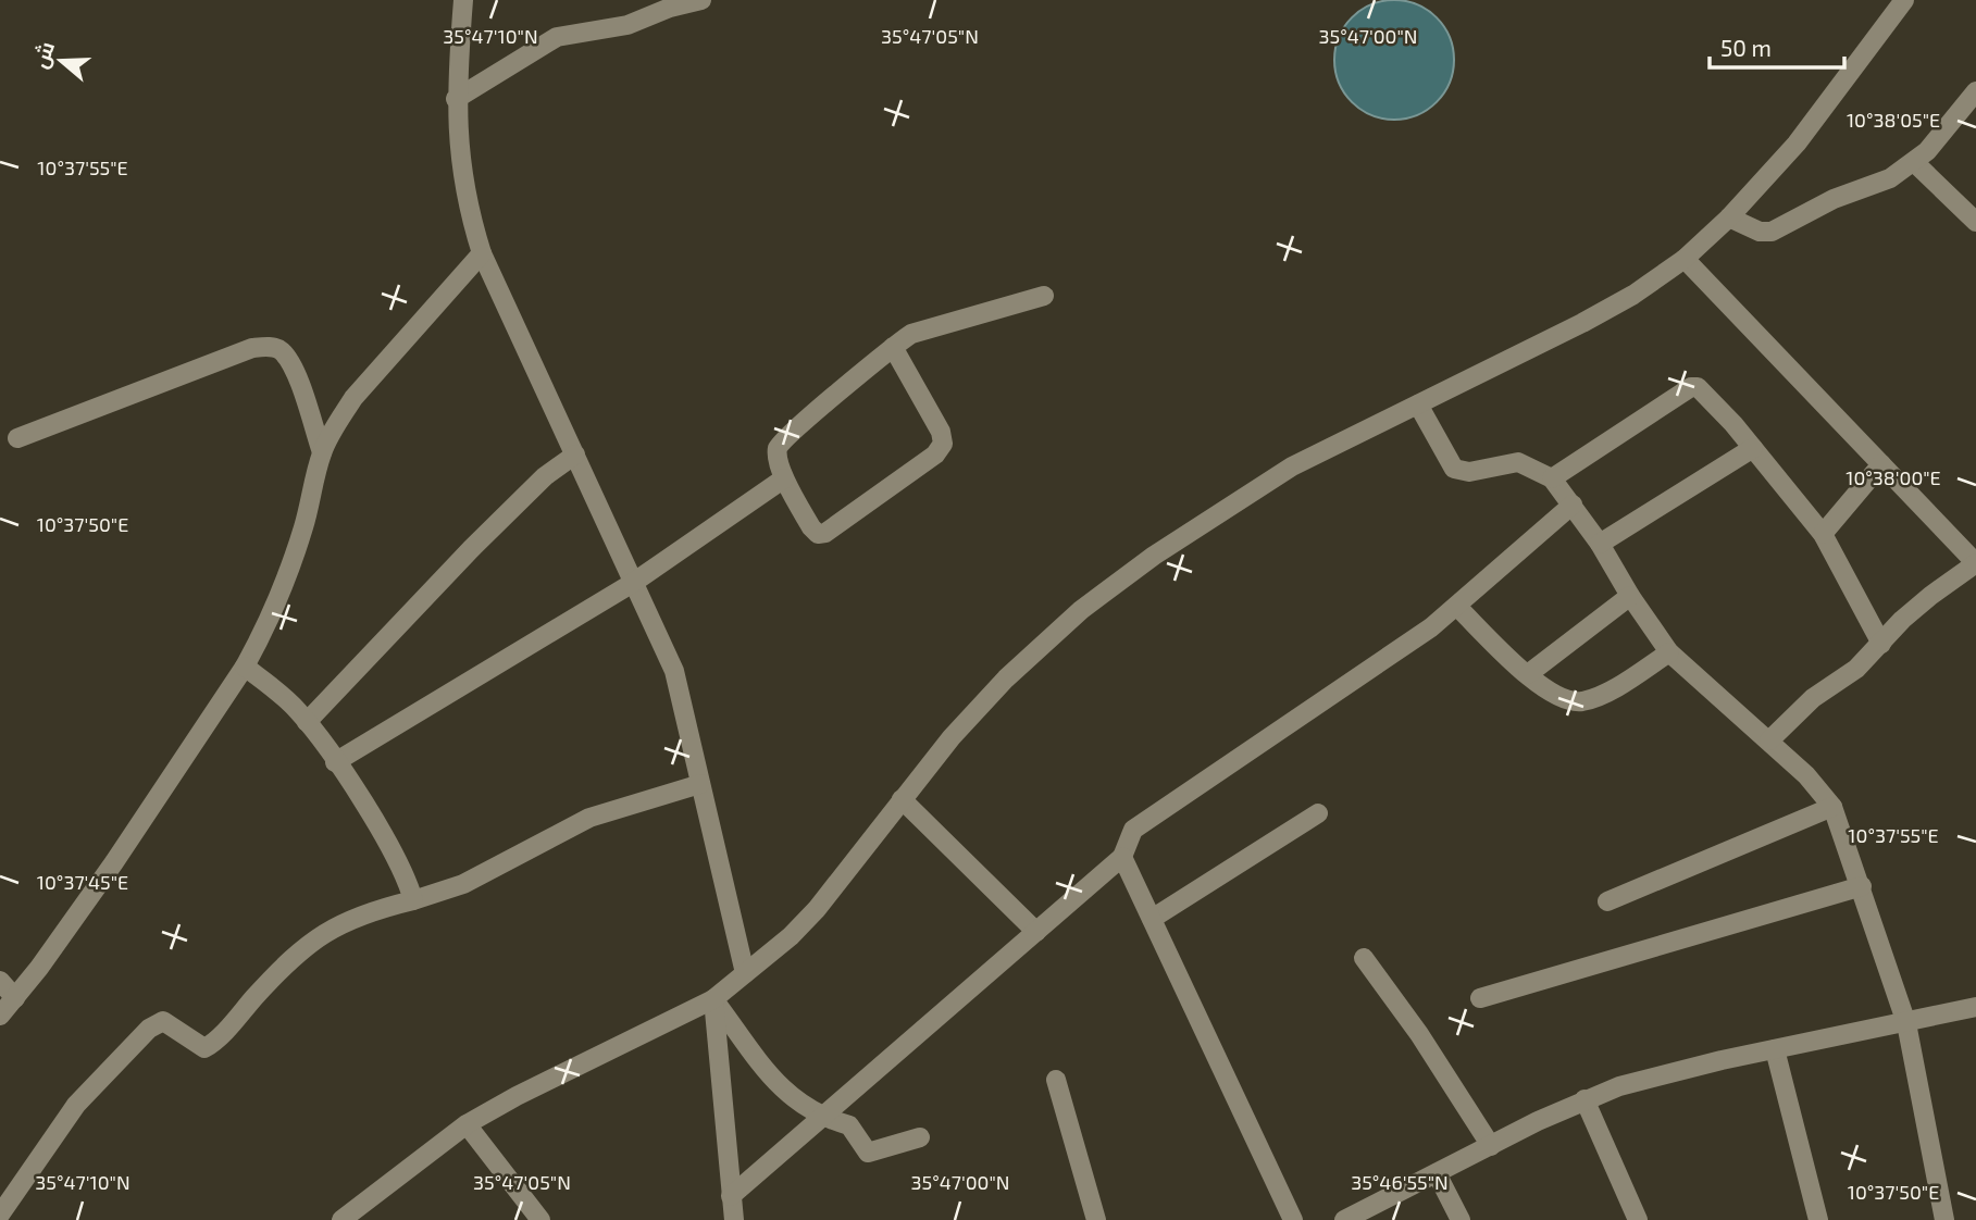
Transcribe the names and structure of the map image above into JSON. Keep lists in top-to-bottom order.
{
  "scale_bar": "50 m",
  "north": "left",
  "coordinates": [
    "35°47'10\"N",
    "35°47'05\"N",
    "35°47'00\"N",
    "10°38'05\"E",
    "10°37'55\"E",
    "10°38'00\"E",
    "10°37'50\"E",
    "10°37'45\"E",
    "35°46'55\"N"
  ]
}
